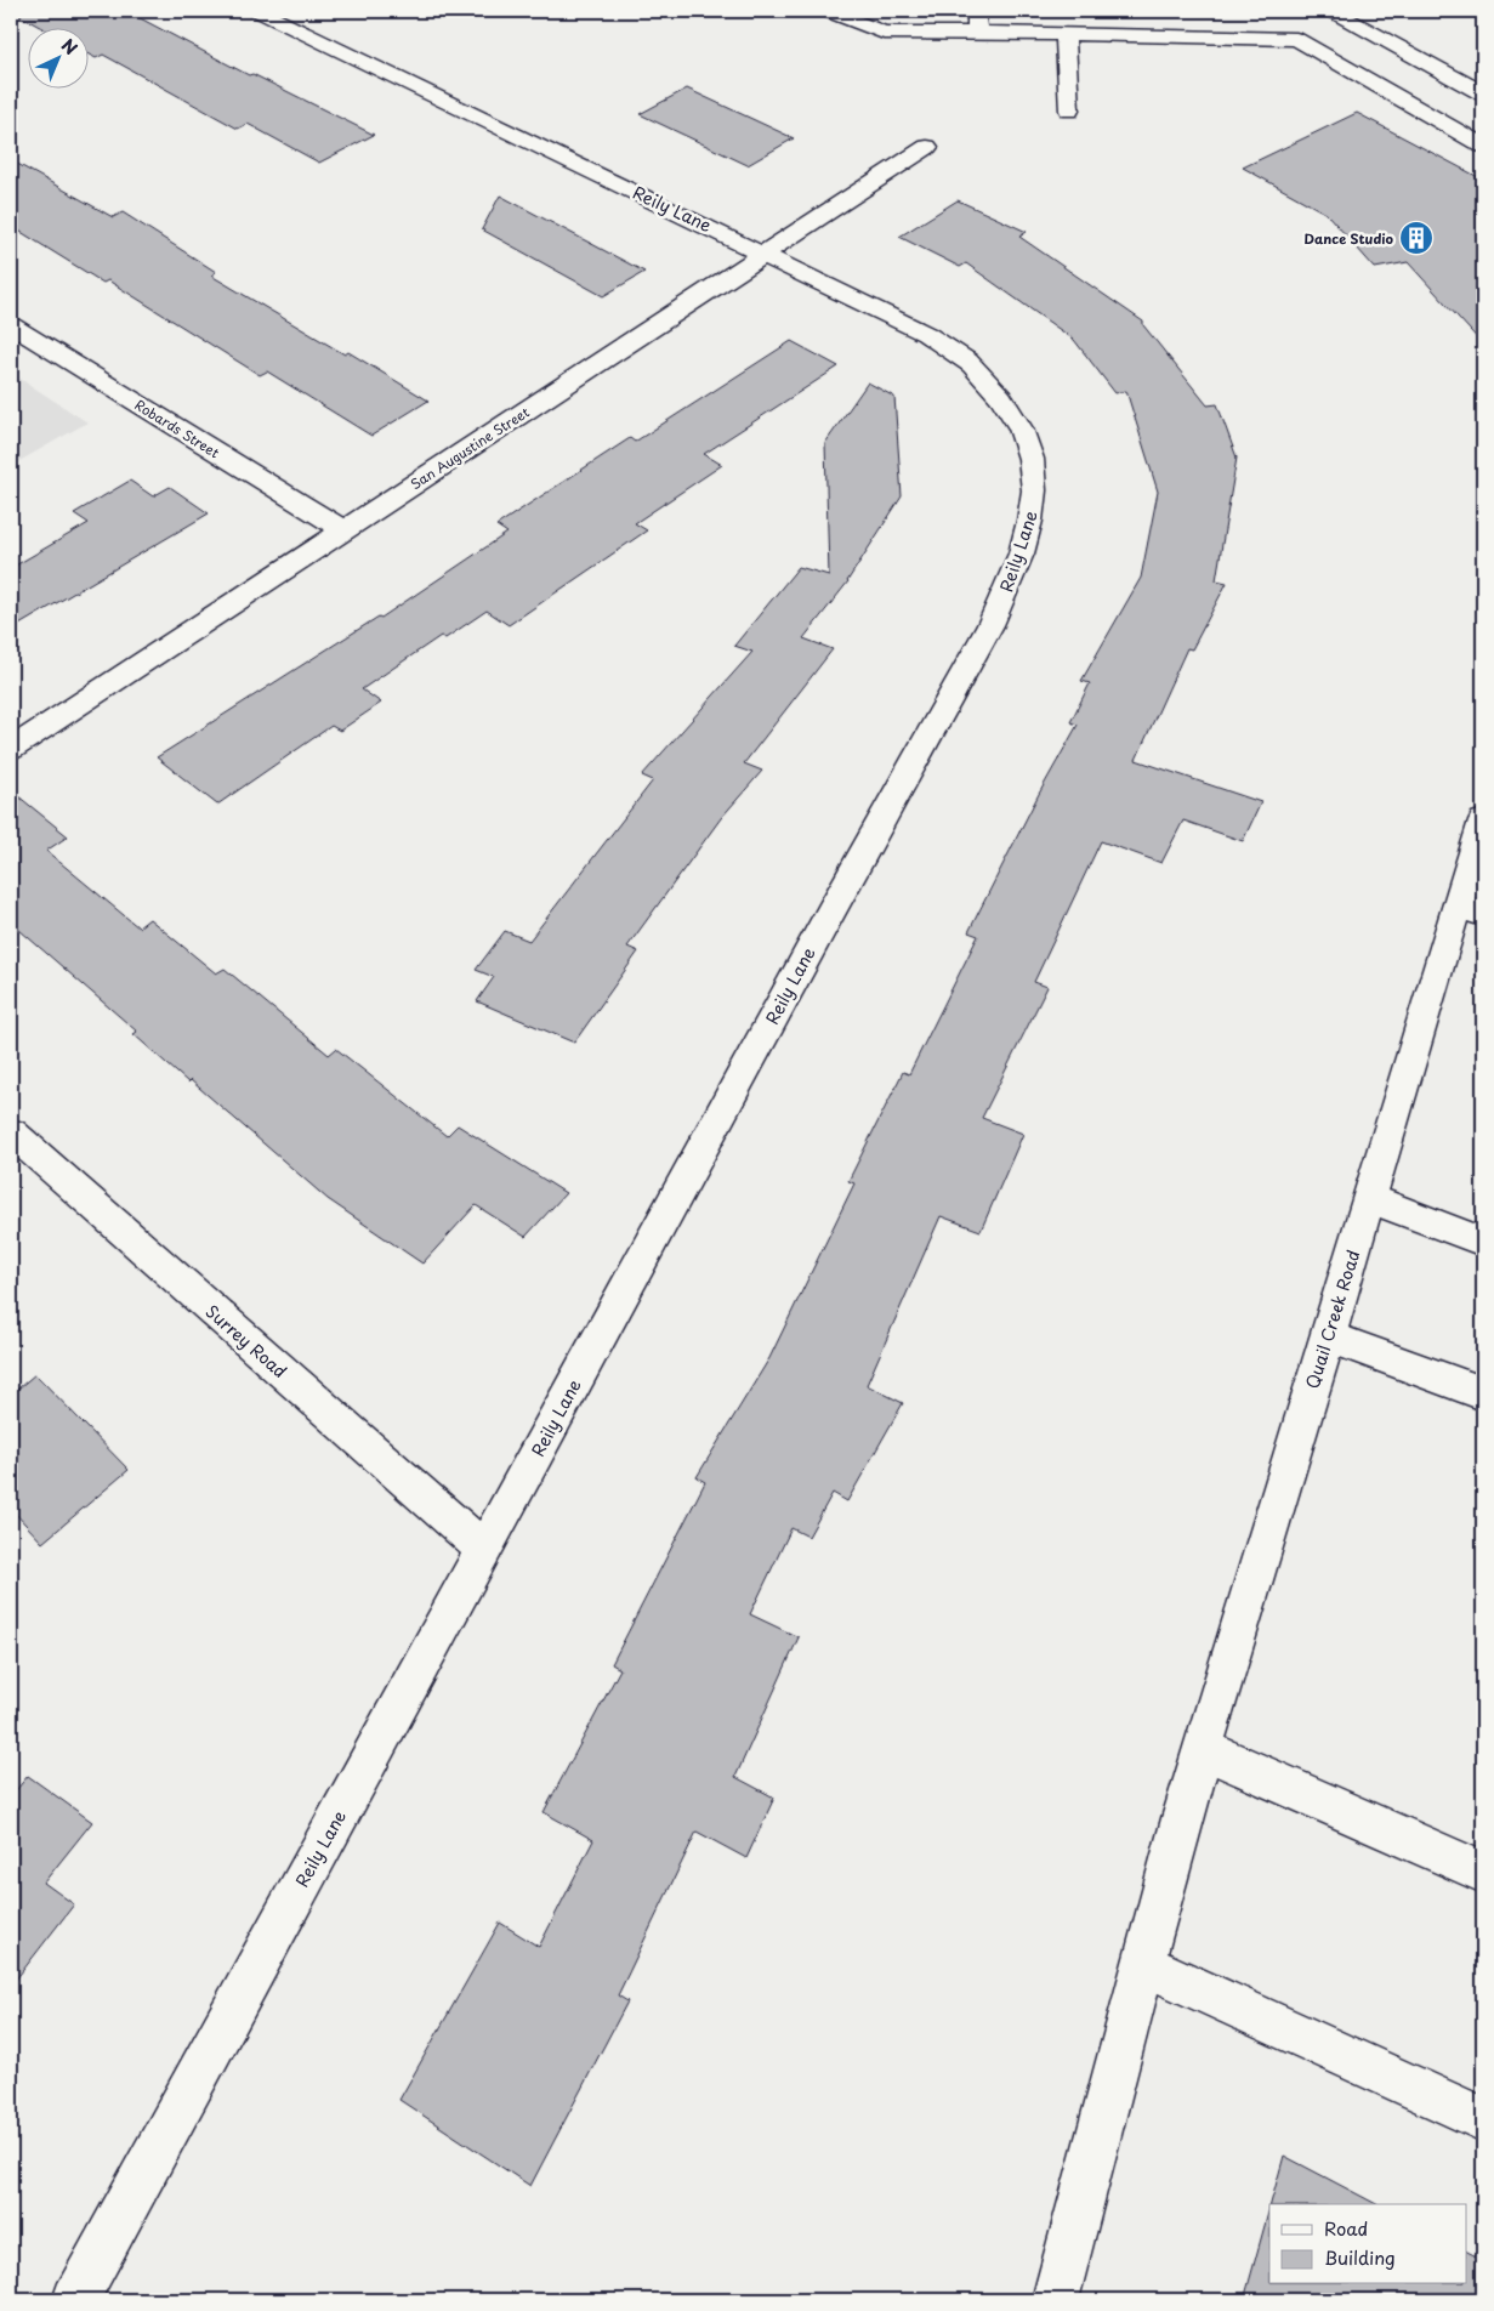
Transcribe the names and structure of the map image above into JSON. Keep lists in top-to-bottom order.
{
  "streets": {
    "street": [
      "Reily Lane",
      "Robards Street",
      "San Augustine Street",
      "Quail Creek Road",
      "Surrey Road"
    ]
  },
  "crossings": [
    ["Reily Lane", "San Augustine Street"],
    ["Reily Lane", "Surrey Road"],
    ["Robards Street", "San Augustine Street"]
  ],
  "places": {
    "building": ["Dance Studio"]
  },
  "legend": ["Road", "Building"],
  "north": "top right"
}
